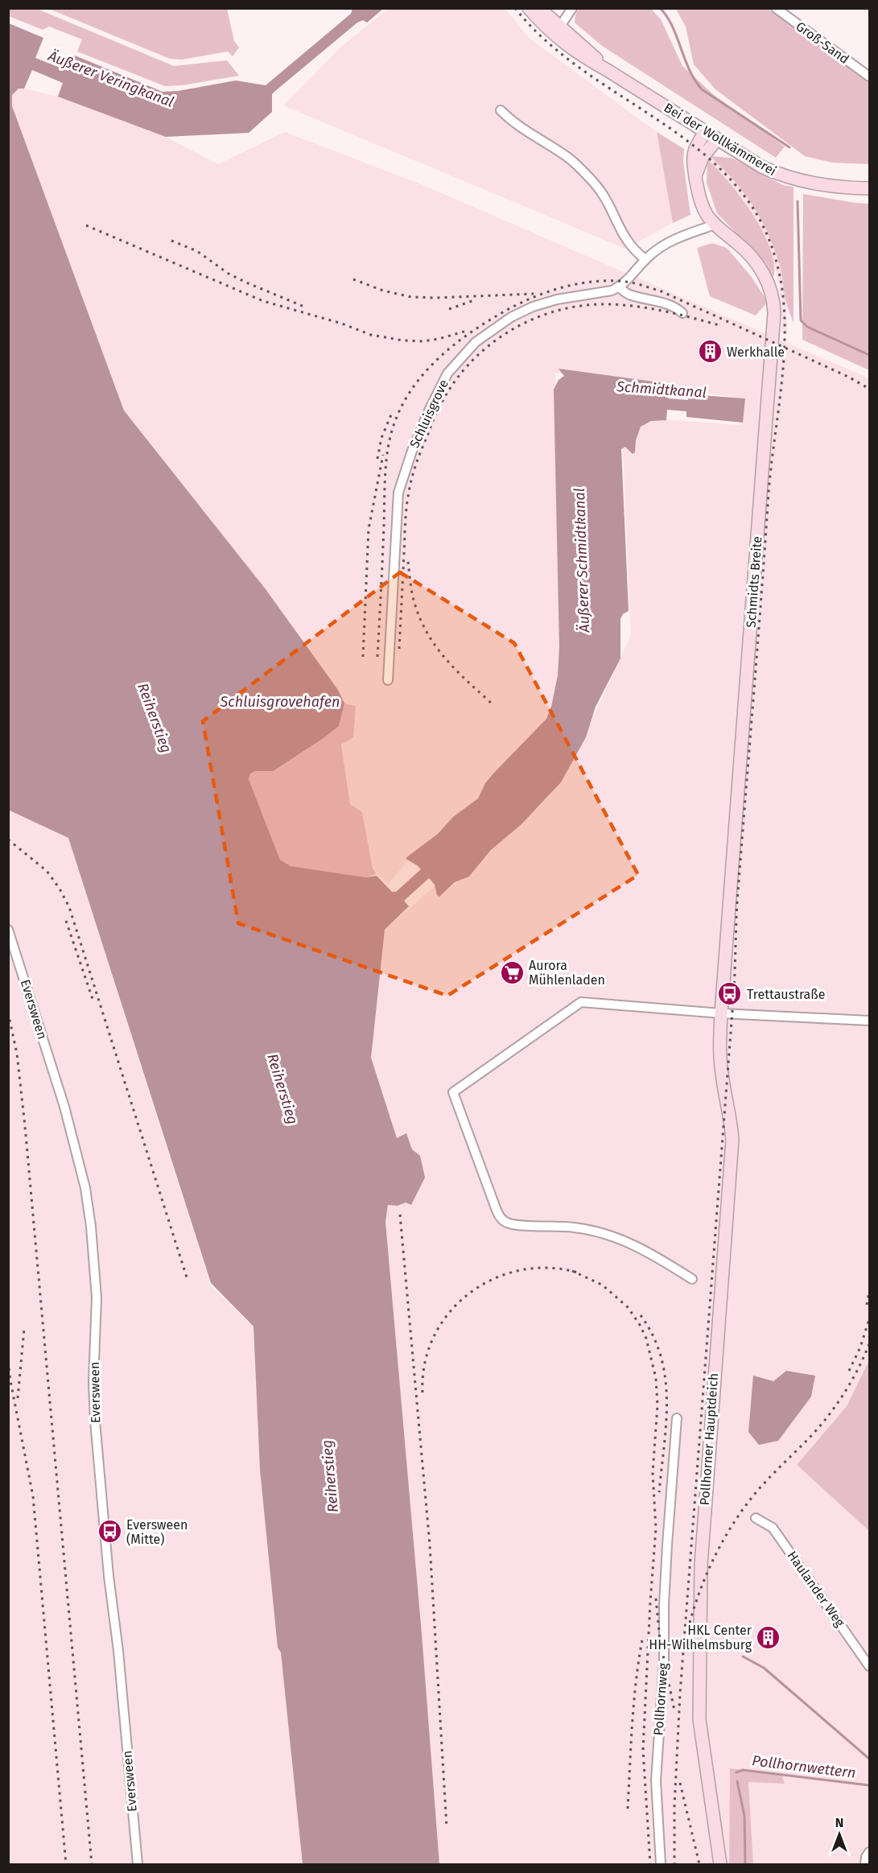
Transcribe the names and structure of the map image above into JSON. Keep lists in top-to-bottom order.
{
  "streets": {
    "main road": ["Bei der Wollkämmerei", "Schmidts Breite", "Pollhorner Hauptdeich"],
    "street": [
      "Groß-Sand",
      "Schluisgrove",
      "Eversween",
      "Haulander Weg",
      "Pollhornweg"
    ]
  },
  "crossings": [
    ["Bei der Wollkämmerei", "Schmidts Breite"],
    ["Schmidts Breite", "Pollhorner Hauptdeich"]
  ],
  "water": [
    "Äußerer Veringkanal",
    "Schmidtkanal",
    "Äußerer Schmidtkanal",
    "Schluisgrovehafen",
    "Reiherstieg",
    "Pollhornwettern"
  ],
  "places": {
    "building": ["Werkhalle", "HKL Center HH-Wilhelmsburg"],
    "supermarket": ["Aurora Mühlenladen"],
    "bus stop": ["Trettaustraße", "Eversween (Mitte)"]
  },
  "north": "top"
}
